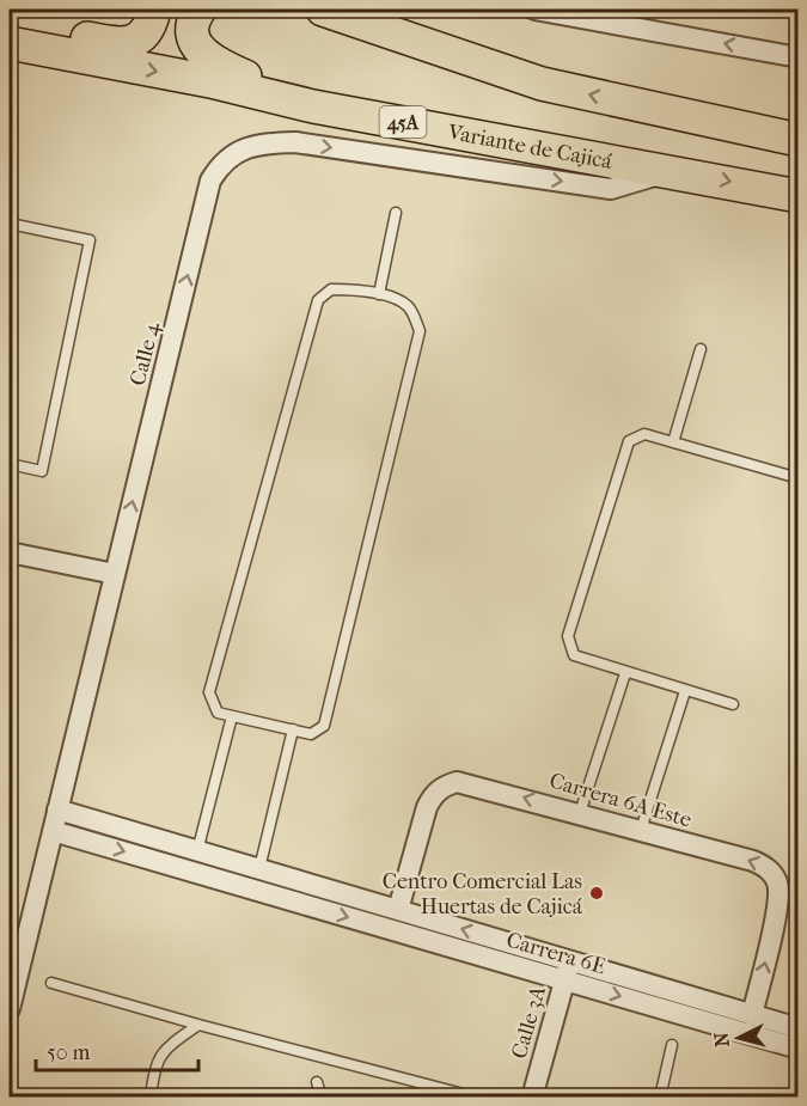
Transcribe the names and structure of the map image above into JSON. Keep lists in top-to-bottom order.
{
  "streets": {
    "highway": ["45A", "Variante de Cajicá"],
    "street": [
      "Calle 4",
      "Carrera 6A Este",
      "Carrera 6E",
      "Calle 3A"
    ]
  },
  "crossings": [
    ["Variante de Cajicá", "Calle 4"],
    ["Calle 4", "Carrera 6E"],
    ["Carrera 6A Este", "Carrera 6E"],
    ["Carrera 6E", "Calle 3A"]
  ],
  "places": ["Centro Comercial Las Huertas de Cajicá"],
  "scale_bar": "50 m",
  "north": "left"
}
